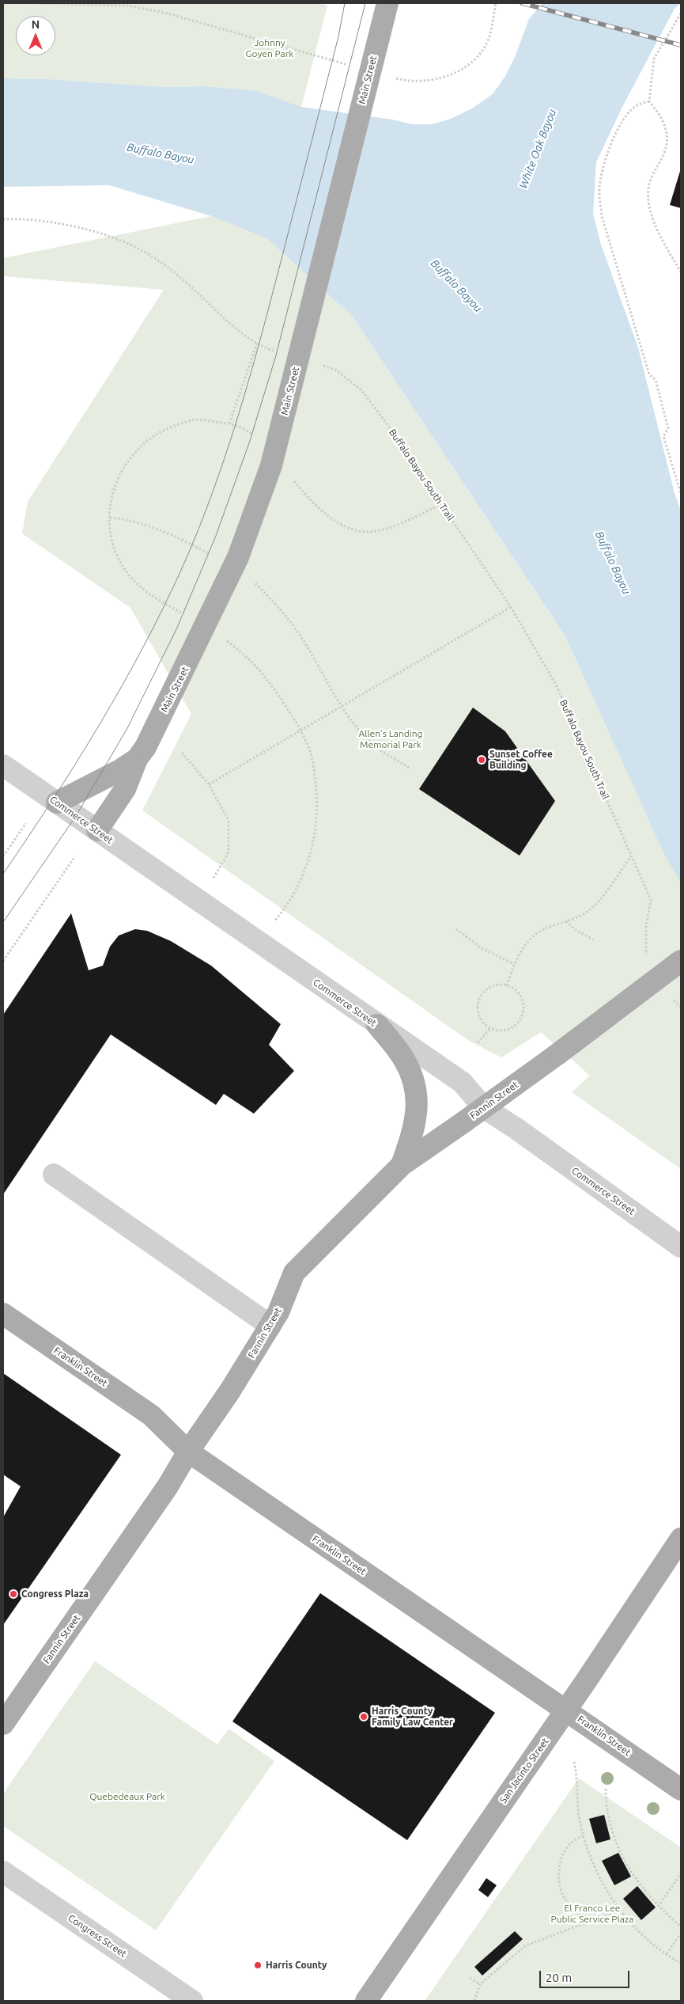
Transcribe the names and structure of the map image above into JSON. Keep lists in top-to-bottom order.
{
  "streets": {
    "main road": [
      "Main Street",
      "Fannin Street",
      "Franklin Street",
      "San Jacinto Street"
    ],
    "street": ["Commerce Street", "Congress Street"],
    "path": ["Buffalo Bayou South Trail"]
  },
  "crossings": [
    ["Main Street", "Commerce Street"],
    ["Commerce Street", "Fannin Street"],
    ["Fannin Street", "Franklin Street"],
    ["Franklin Street", "San Jacinto Street"]
  ],
  "water": ["White Oak Bayou", "Buffalo Bayou"],
  "parks": [
    "Johnny Goyen Park",
    "Allen's Landing Memorial Park",
    "Quebedeaux Park",
    "El Franco Lee Public Service Plaza"
  ],
  "places": [
    "Sunset Coffee Building",
    "Congress Plaza",
    "Harris County Family Law Center",
    "Harris County"
  ],
  "scale_bar": "20 m",
  "north": "top"
}
